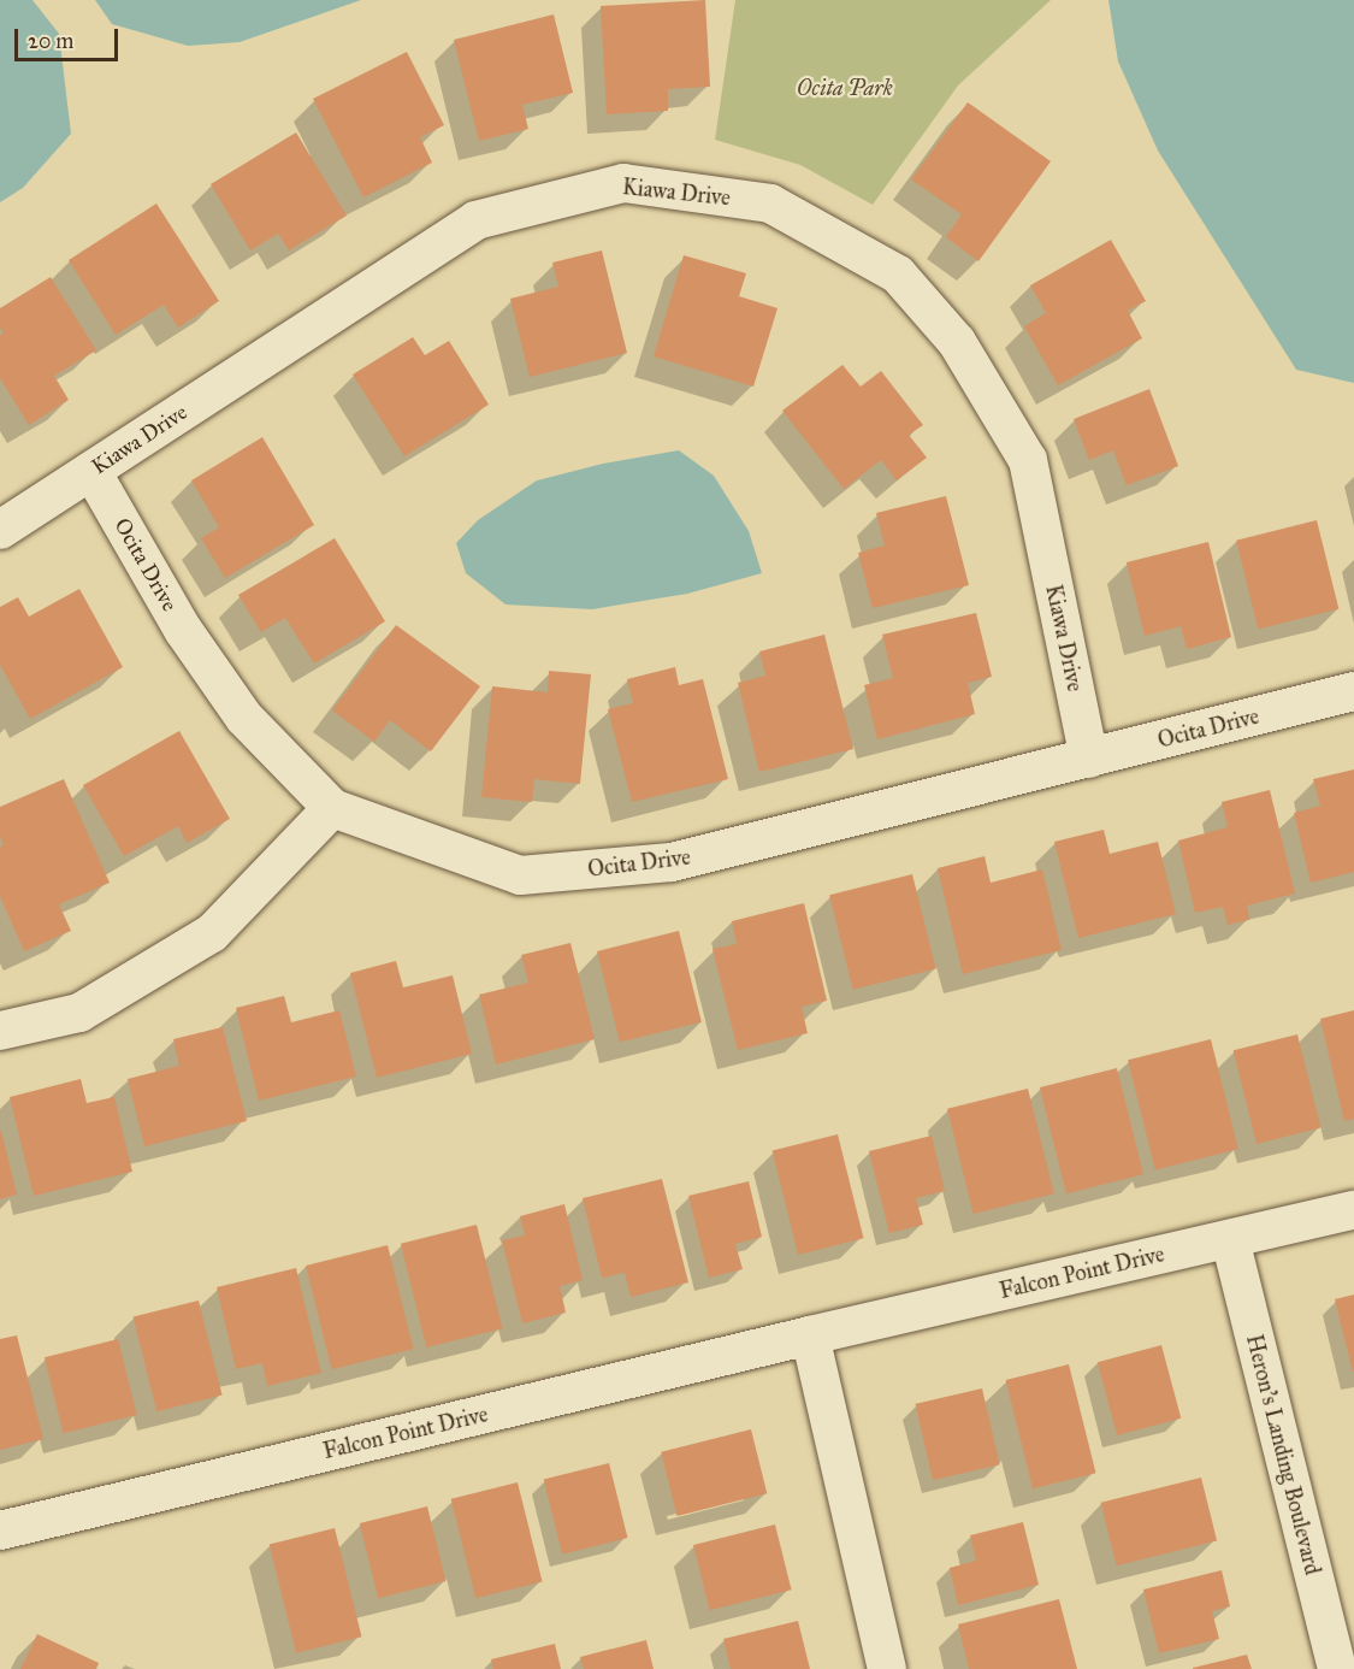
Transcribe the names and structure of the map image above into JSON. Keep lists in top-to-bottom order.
{
  "streets": {
    "street": [
      "Kiawa Drive",
      "Ocita Drive",
      "Falcon Point Drive",
      "Heron's Landing Boulevard"
    ]
  },
  "crossings": [
    ["Kiawa Drive", "Ocita Drive"],
    ["Falcon Point Drive", "Heron's Landing Boulevard"]
  ],
  "parks": ["Ocita Park"],
  "scale_bar": "20 m"
}
